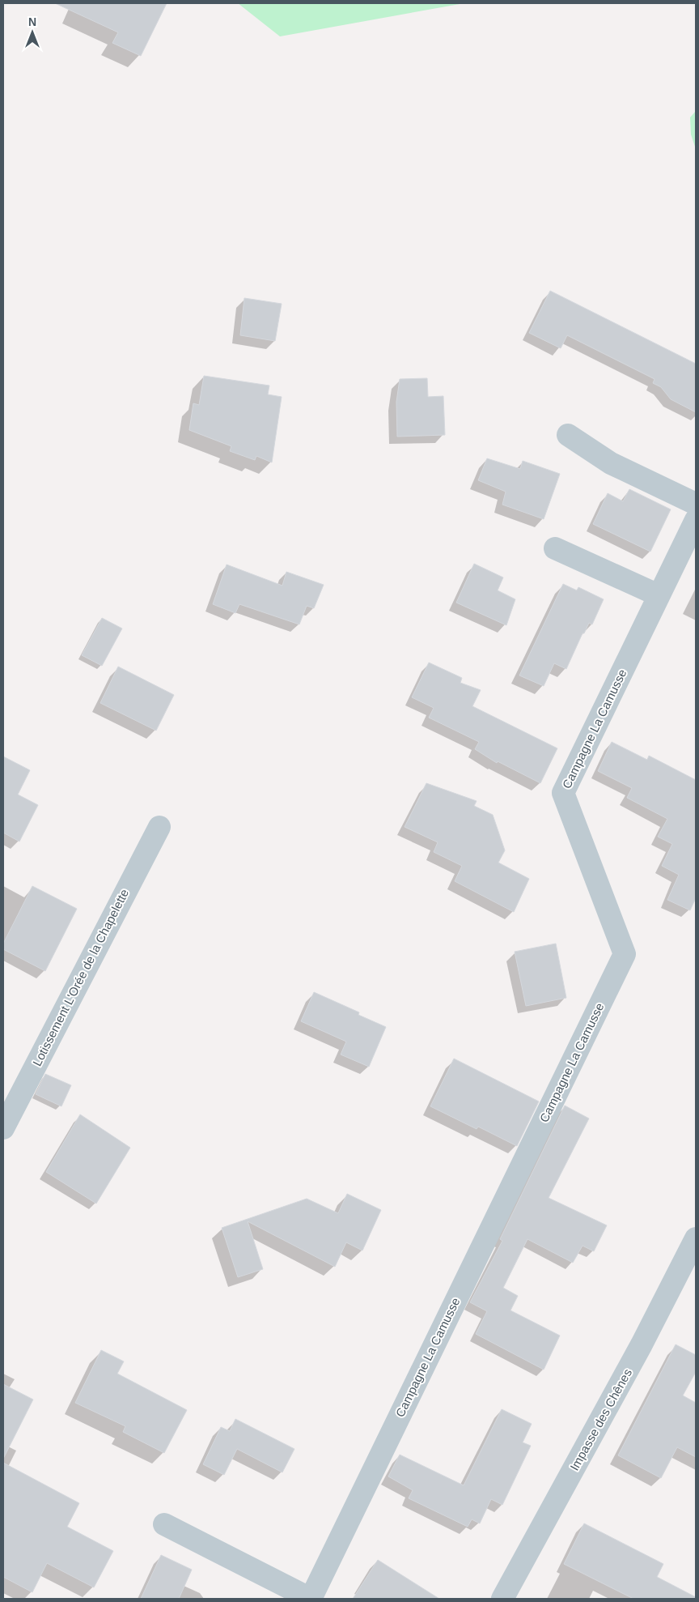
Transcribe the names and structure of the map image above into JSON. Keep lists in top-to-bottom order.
{
  "streets": {
    "street": ["Campagne La Camusse", "Lotissement L'Orée de la Chapelette", "Impasse des Chênes"]
  },
  "north": "top"
}
